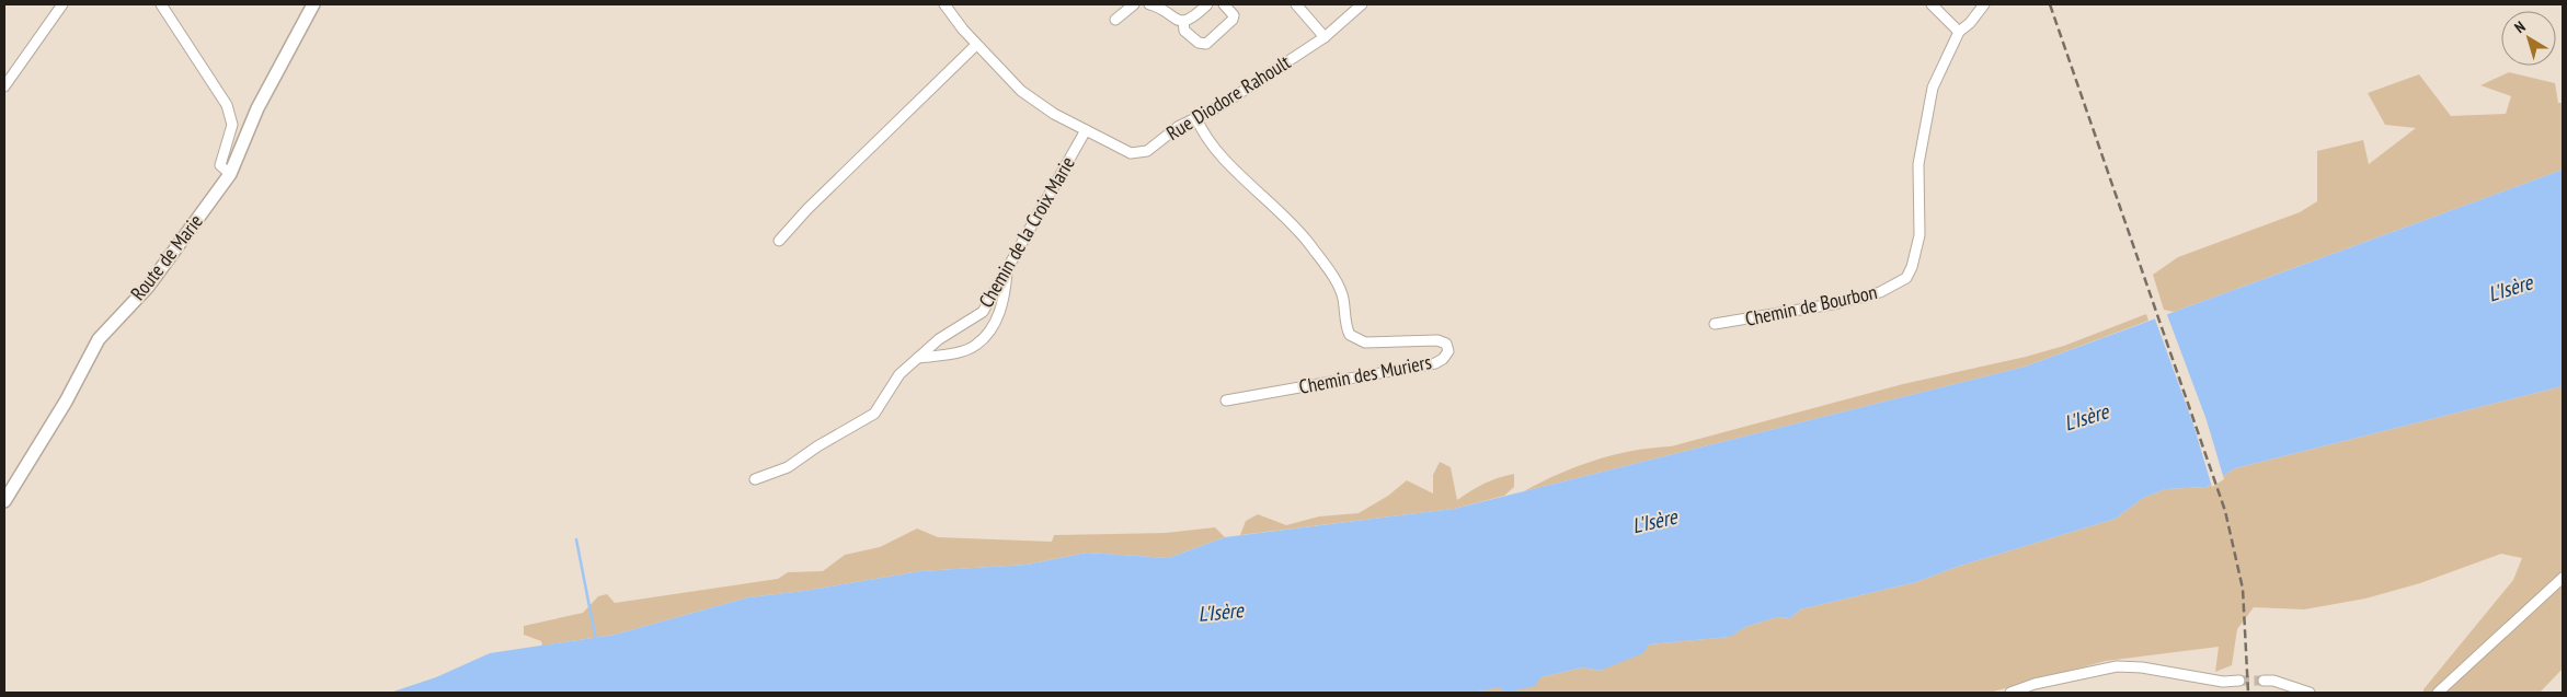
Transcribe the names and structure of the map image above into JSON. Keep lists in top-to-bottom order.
{
  "streets": {
    "street": [
      "Rue Diodore Rahoult",
      "Chemin de la Croix Marie",
      "Route de Marie",
      "Chemin de Bourbon",
      "Chemin des Muriers"
    ]
  },
  "crossings": [
    ["Rue Diodore Rahoult", "Chemin de la Croix Marie"],
    ["Rue Diodore Rahoult", "Chemin des Muriers"]
  ],
  "water": ["L'Isère"],
  "north": "top left"
}
